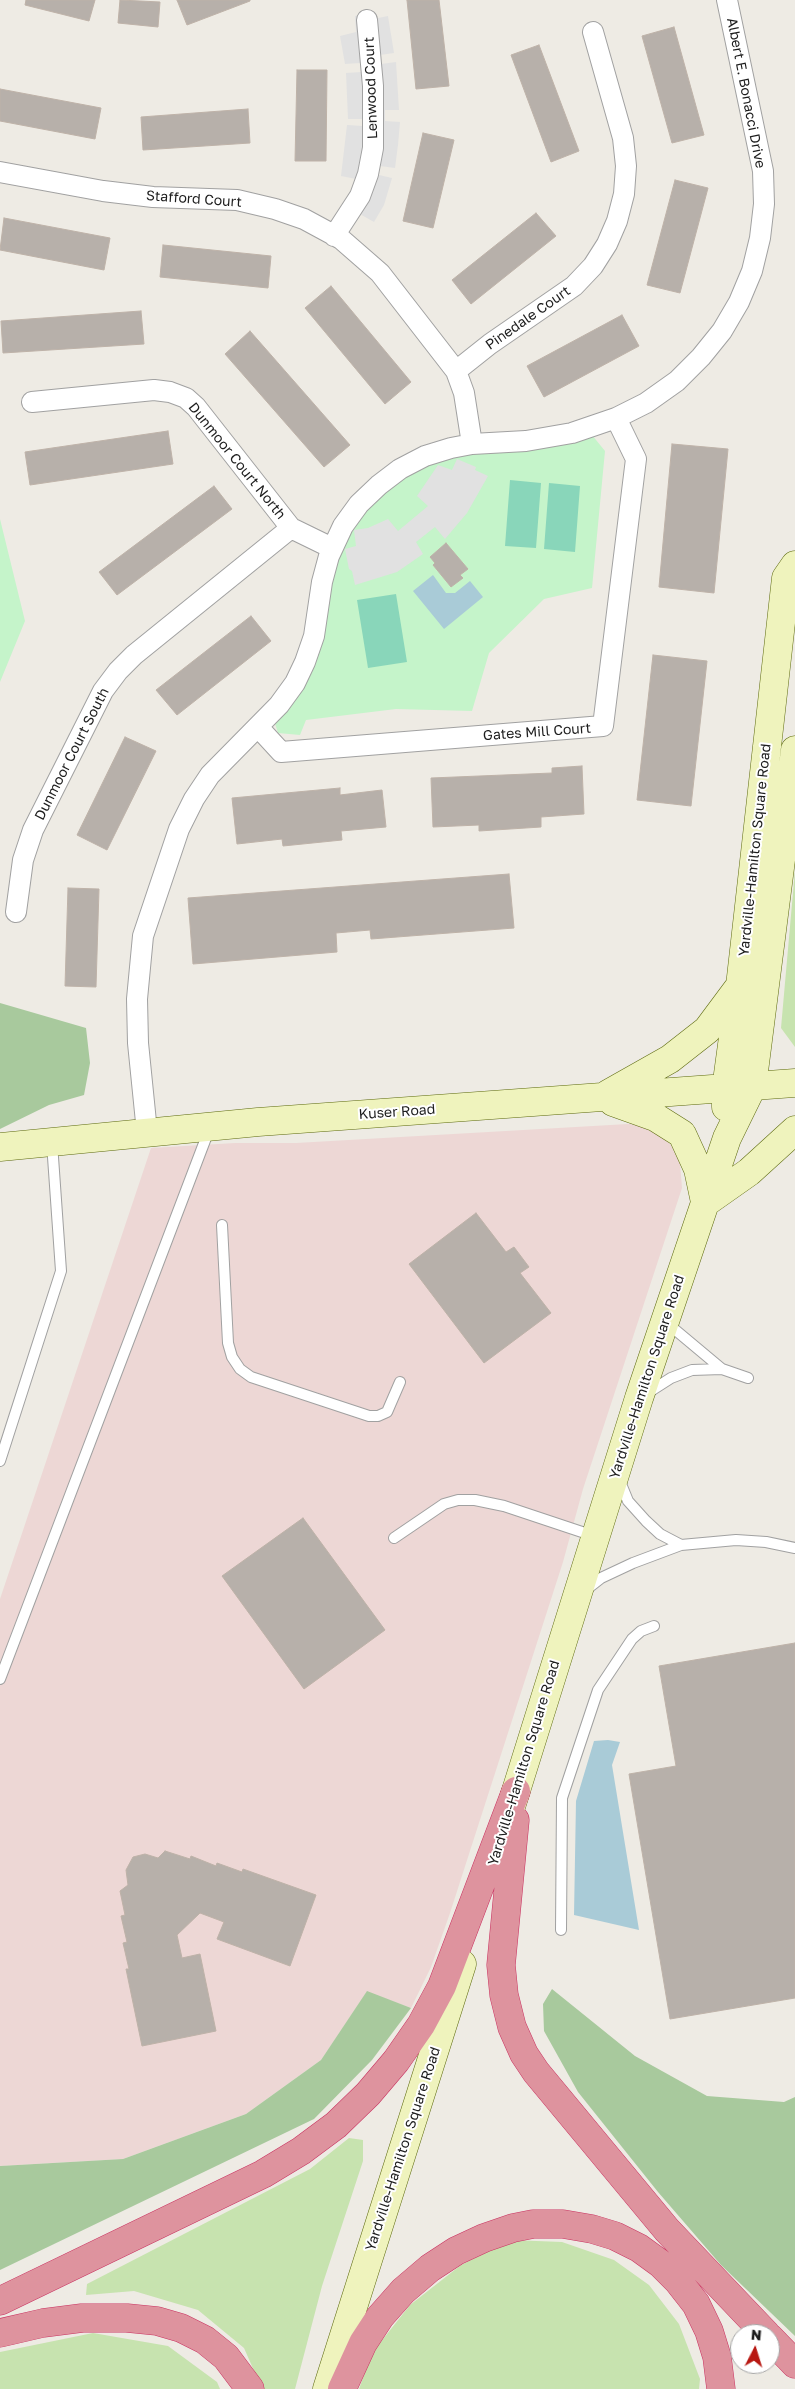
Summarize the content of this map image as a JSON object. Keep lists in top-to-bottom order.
{
  "streets": {
    "street": [
      "Lenwood Court",
      "Albert E. Bonacci Drive",
      "Stafford Court",
      "Pinedale Court",
      "Dunmoor Court North",
      "Gates Mill Court",
      "Dunmoor Court South",
      "Yardville-Hamilton Square Road",
      "Kuser Road"
    ]
  },
  "crossings": [
    ["Lenwood Court", "Stafford Court"],
    ["Albert E. Bonacci Drive", "Stafford Court"],
    ["Albert E. Bonacci Drive", "Gates Mill Court"],
    ["Albert E. Bonacci Drive", "Kuser Road"],
    ["Stafford Court", "Pinedale Court"],
    ["Dunmoor Court North", "Dunmoor Court South"],
    ["Yardville-Hamilton Square Road", "Kuser Road"]
  ],
  "north": "top"
}
